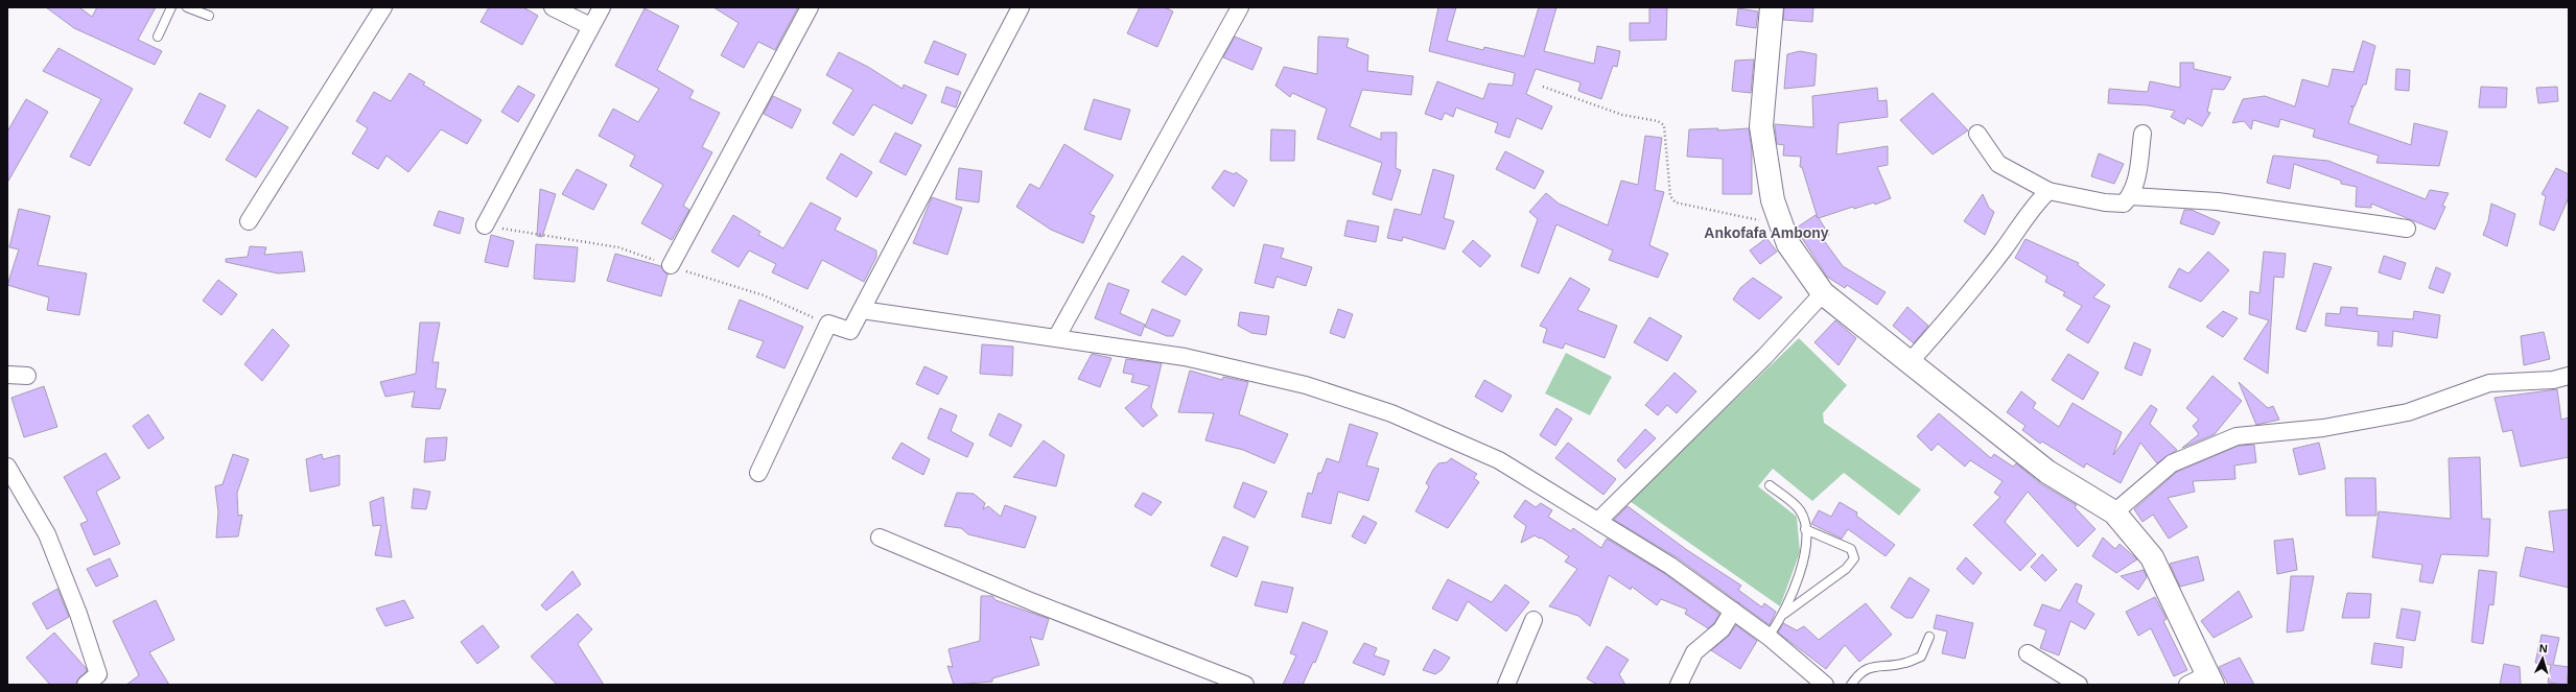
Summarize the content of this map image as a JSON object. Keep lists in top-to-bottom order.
{
  "districts": ["Ankofafa Ambony"],
  "north": "top"
}
